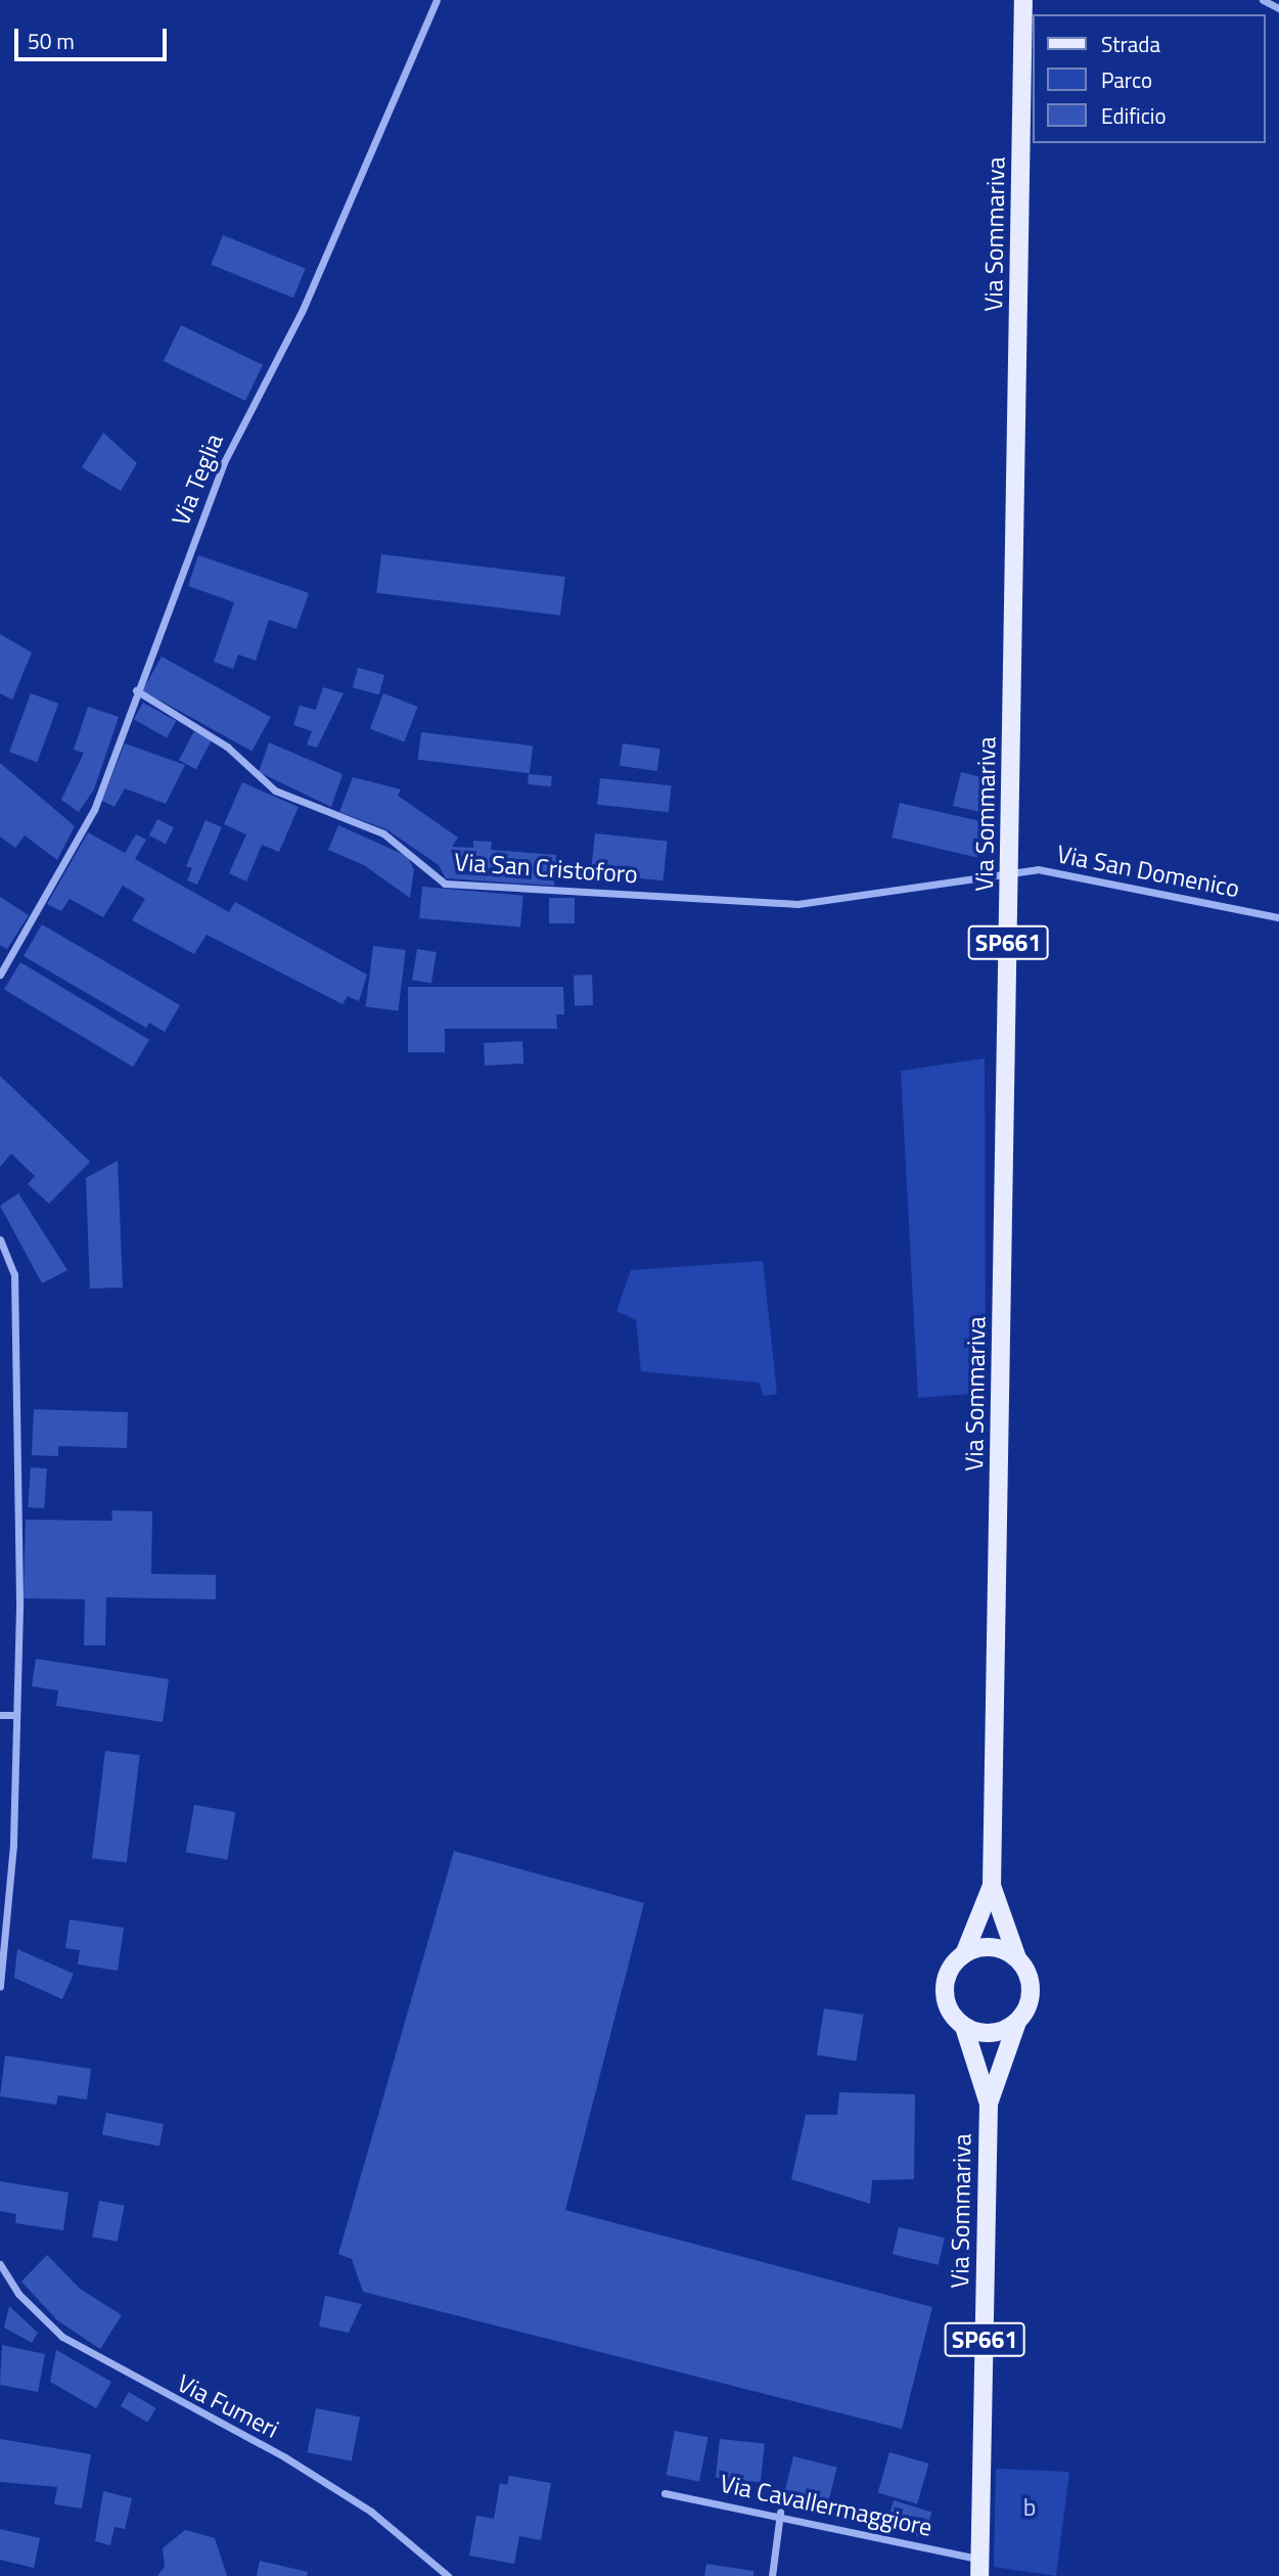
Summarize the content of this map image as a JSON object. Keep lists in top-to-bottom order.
{
  "streets": {
    "main road": ["Via Sommariva", "SP661"],
    "street": [
      "Via Teglia",
      "Via San Cristoforo",
      "Via San Domenico",
      "Via Fumeri",
      "Via Cavallermaggiore"
    ]
  },
  "crossings": [
    ["Via Sommariva", "Via San Cristoforo"],
    ["Via Sommariva", "Via San Domenico"],
    ["Via Sommariva", "Via Cavallermaggiore"],
    ["Via Teglia", "Via San Cristoforo"],
    ["Via San Cristoforo", "Via San Domenico"]
  ],
  "parks": ["b"],
  "legend": ["Strada", "Parco", "Edificio"],
  "scale_bar": "50 m"
}
